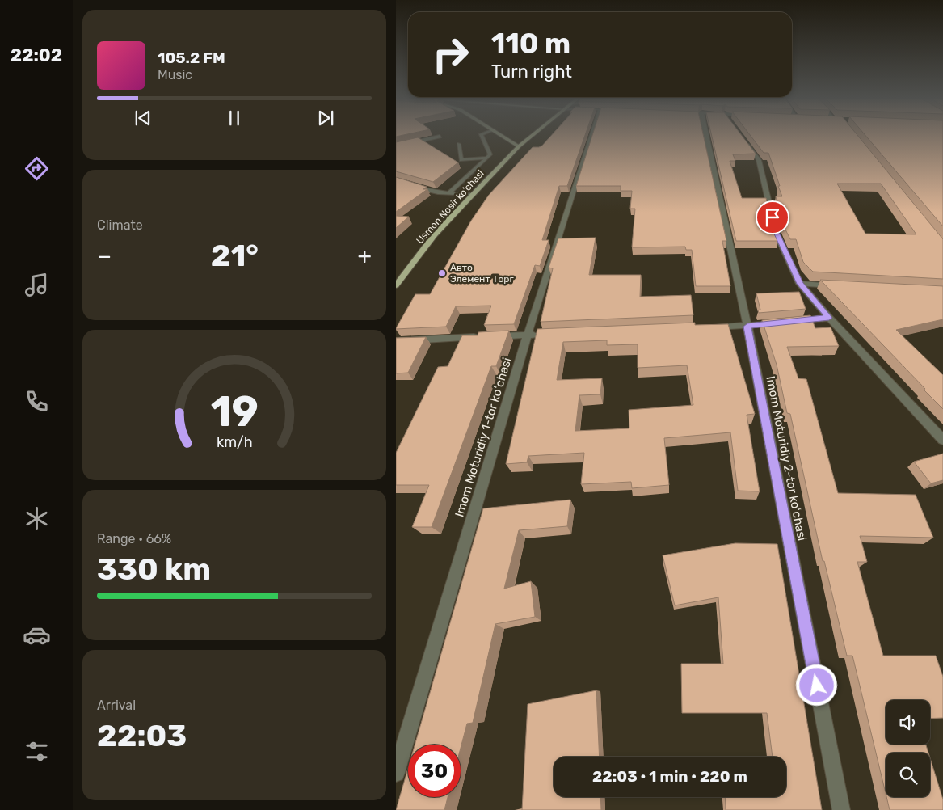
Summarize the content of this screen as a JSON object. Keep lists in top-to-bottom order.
{
  "streets": {
    "main road": ["Usmon Nosir ko‘chasi"],
    "street": ["Imom Moturidiy 1-tor koʻchasi", "Imom Moturidiy 2-tor koʻchasi"]
  },
  "places": ["Авто Элемент Торг"],
  "page": {
    "tabs": "22:02",
    "turn": ["110 m", "Turn right"],
    "song": ["105.2 FM", "Music"],
    "tile": [
      "Climate",
      ["Range · 66%", "330 km"],
      ["Arrival", "22:03"]
    ],
    "heat": ["−", "21°", "+"],
    "limit": "30",
    "trip": "22:03 · 1 min · 220 m",
    "gauge": ["19", "km/h"]
  }
}
